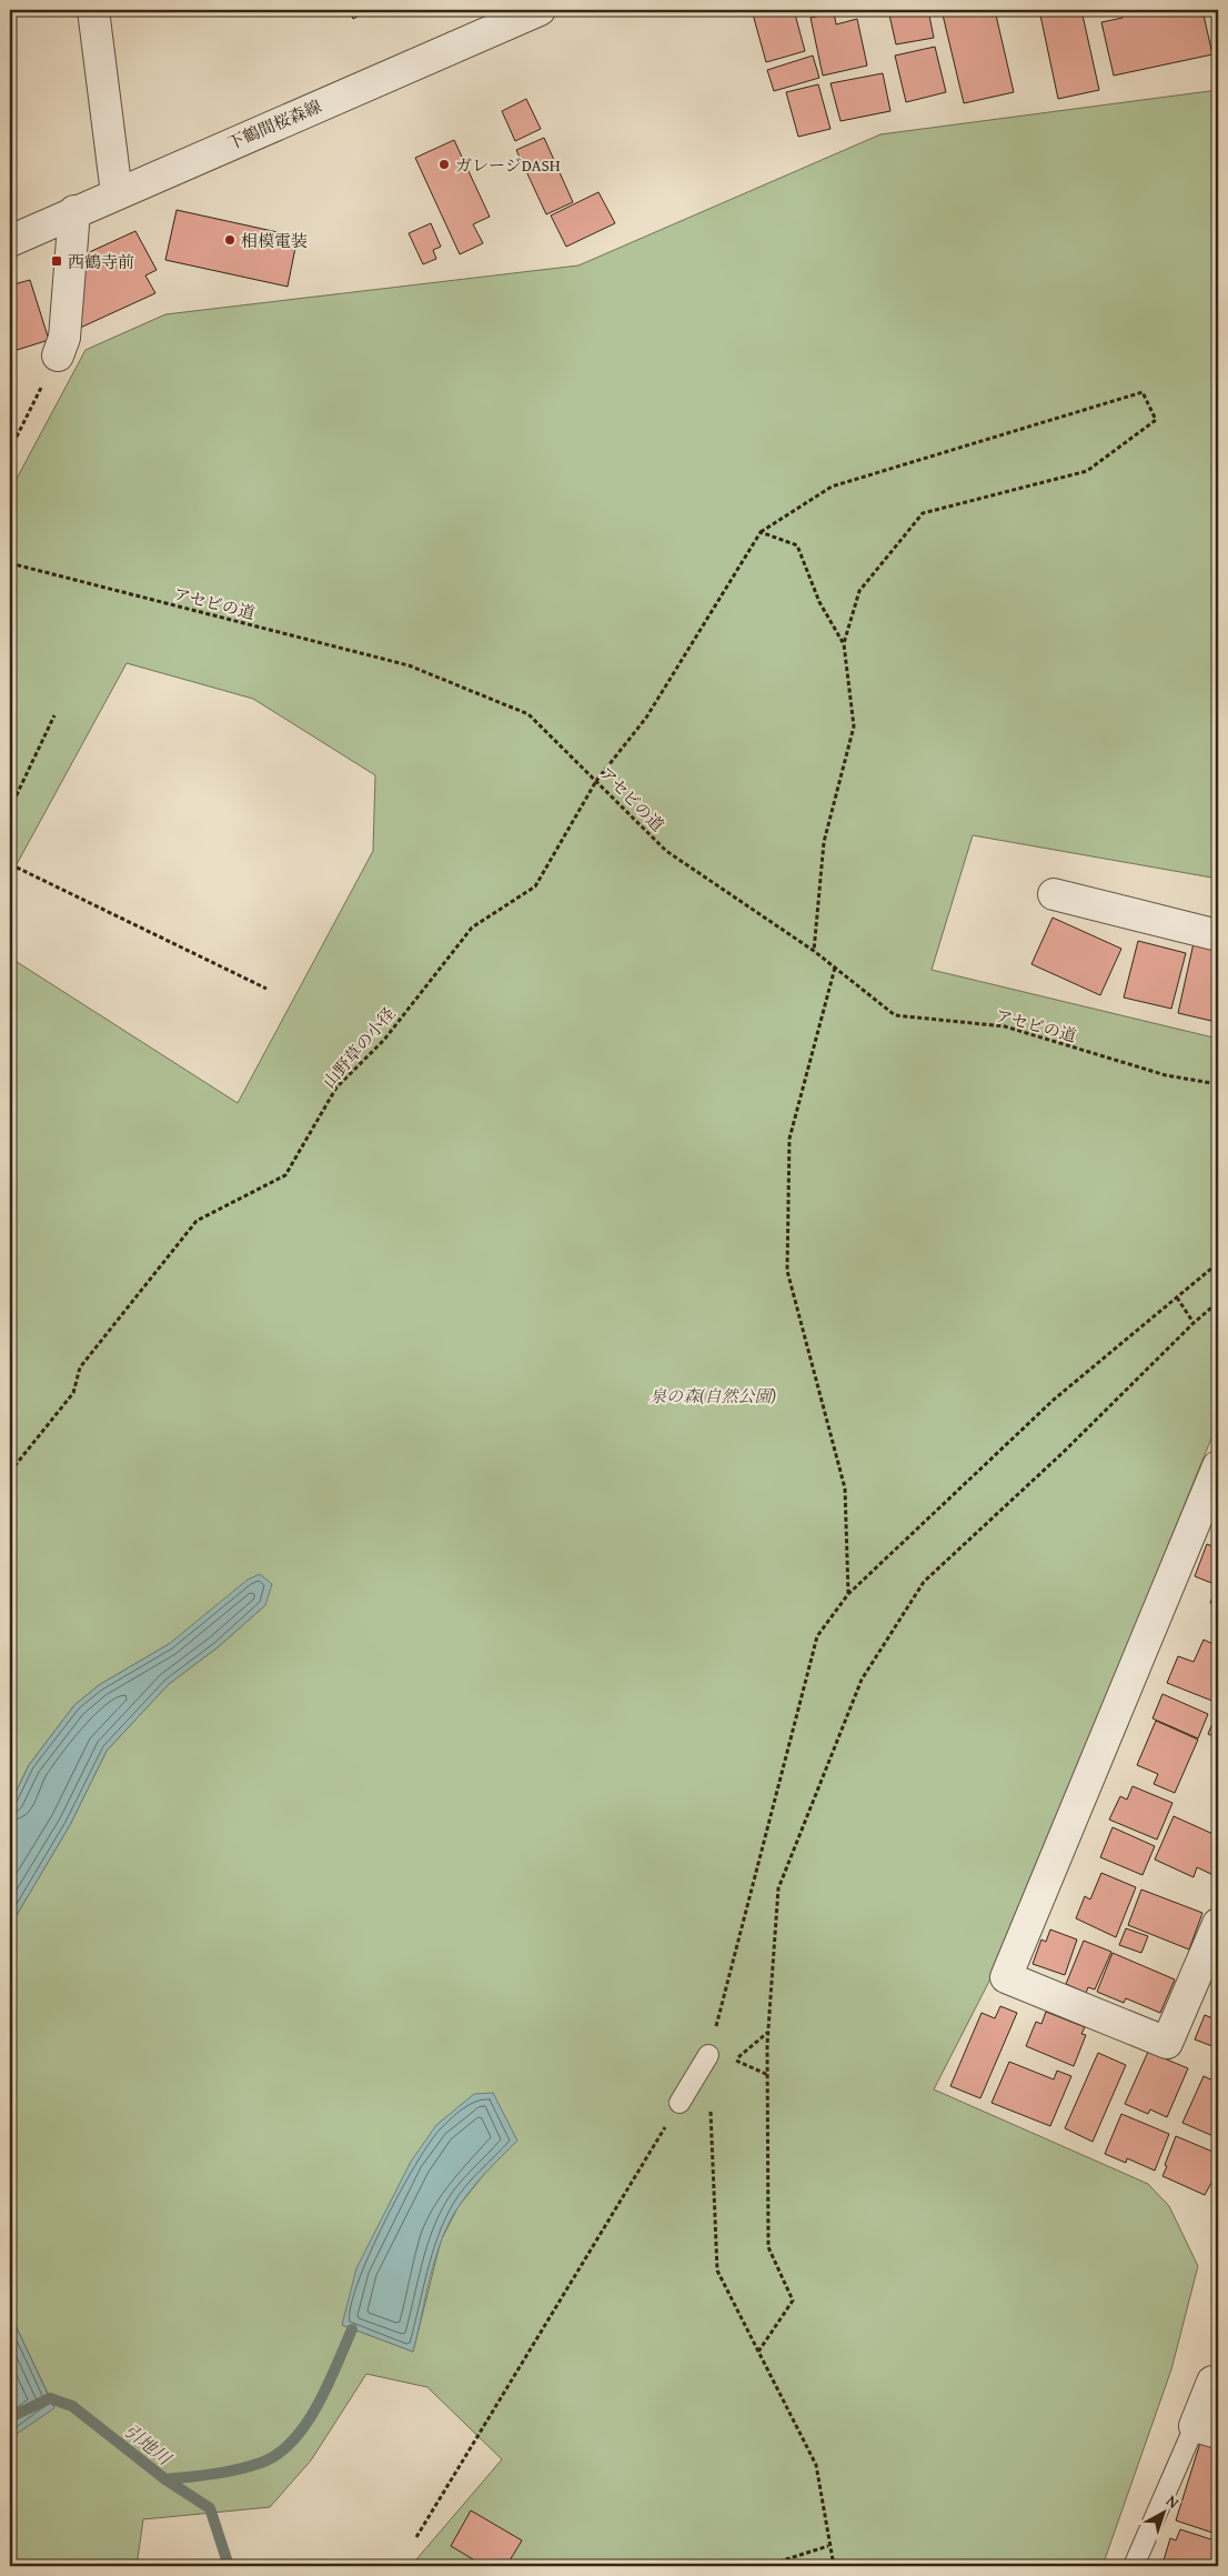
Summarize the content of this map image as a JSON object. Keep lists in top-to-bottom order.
{
  "streets": {
    "street": ["下鶴間桜森線"],
    "path": ["アセビの道", "山野草の小径"]
  },
  "crossings": [
    ["アセビの道", "山野草の小径"]
  ],
  "water": ["引地川"],
  "parks": ["泉の森(自然公園)"],
  "places": {
    "other": ["ガレージDASH", "相模電装"],
    "transit": ["西鶴寺前"]
  },
  "north": "top right"
}
